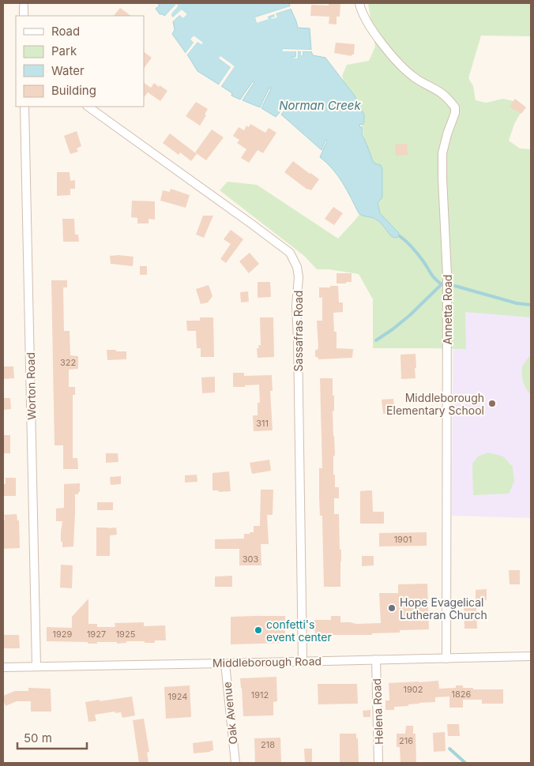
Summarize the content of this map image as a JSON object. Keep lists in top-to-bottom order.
{
  "streets": {
    "street": [
      "Annetta Road",
      "Sassafras Road",
      "Worton Road",
      "Middleborough Road",
      "Helena Road",
      "Oak Avenue"
    ]
  },
  "crossings": [
    ["Annetta Road", "Middleborough Road"],
    ["Sassafras Road", "Middleborough Road"],
    ["Worton Road", "Middleborough Road"],
    ["Middleborough Road", "Helena Road"],
    ["Middleborough Road", "Oak Avenue"]
  ],
  "water": ["Norman Creek"],
  "places": ["Middleborough Elementary School", "Hope Evagelical Lutheran Church", "confetti's event center"],
  "house_numbers": [
    "322",
    "311",
    "1901",
    "303",
    "1929",
    "1927",
    "1925",
    "1902",
    "1826",
    "1912",
    "1924",
    "216",
    "218"
  ],
  "legend": [
    "Road",
    "Park",
    "Water",
    "Building"
  ],
  "scale_bar": "50 m"
}
